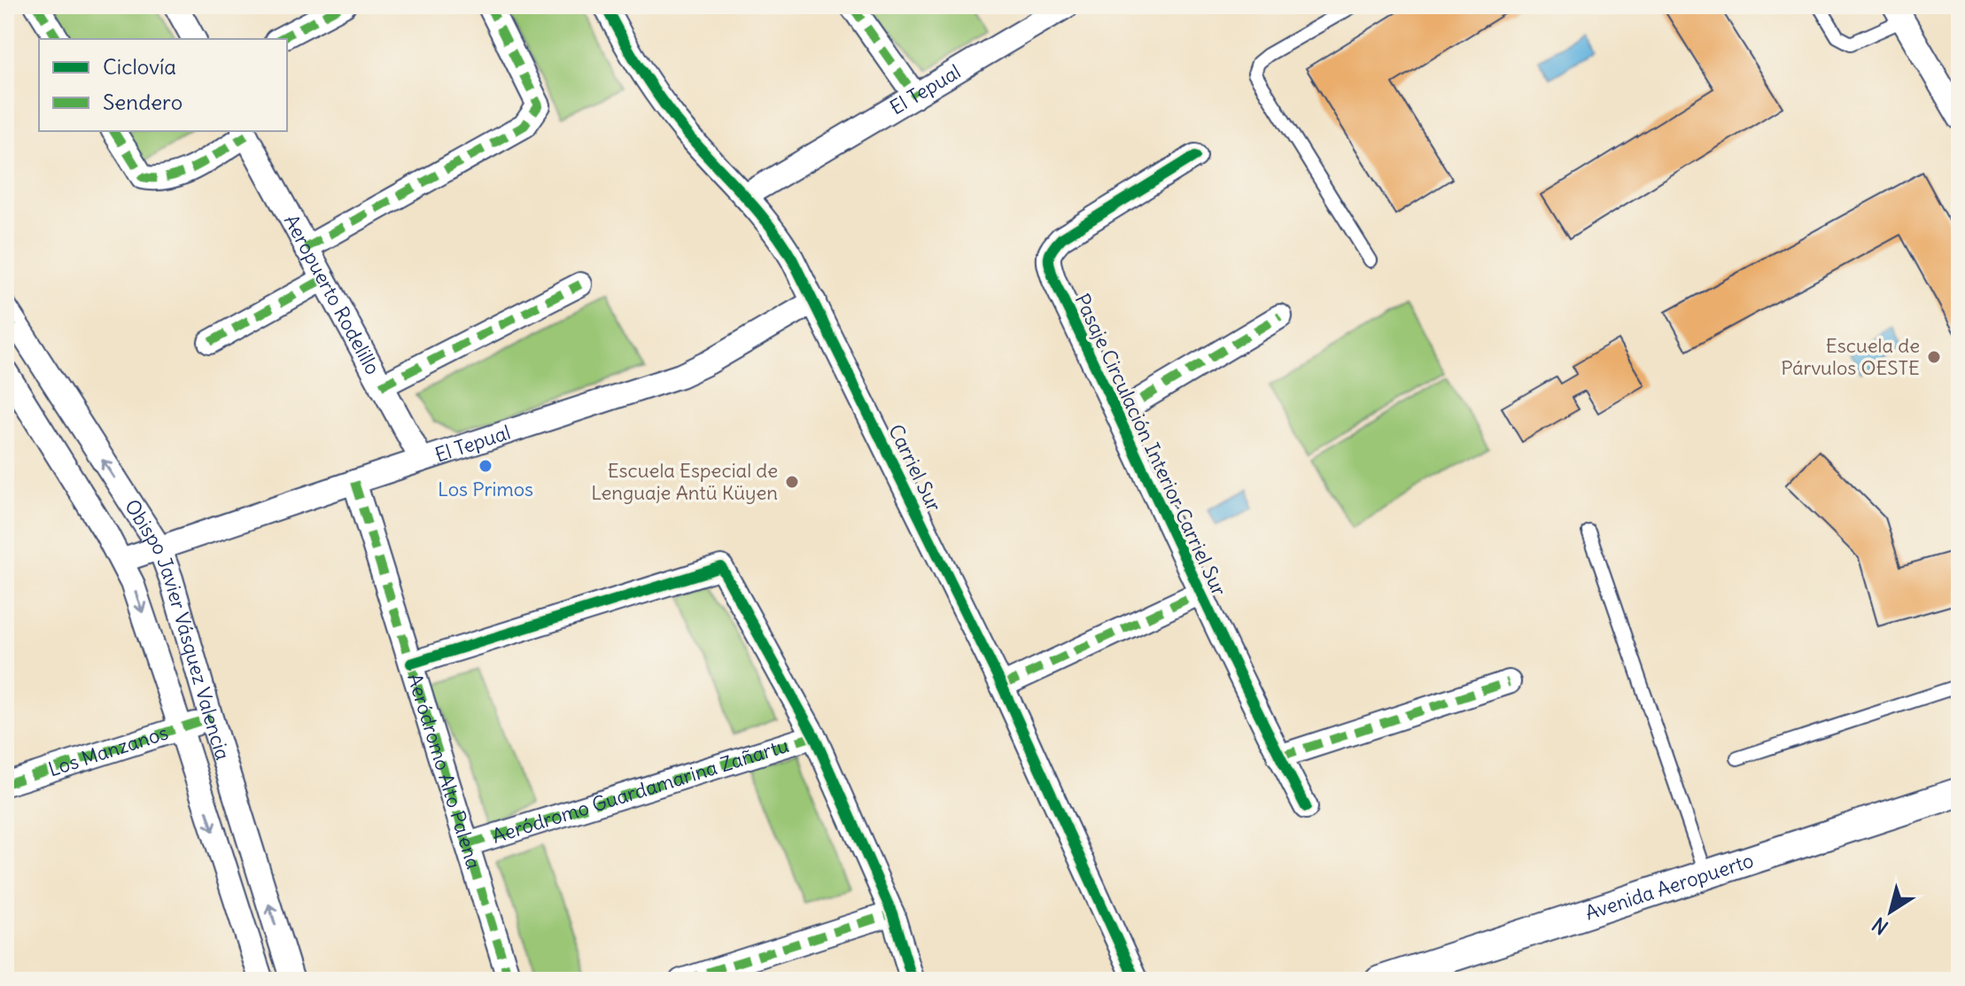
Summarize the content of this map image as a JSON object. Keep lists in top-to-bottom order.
{
  "streets": {
    "street": [
      "El Tepual",
      "Aeropuerto Rodelillo",
      "Pasaje Circulación Interior Carriel Sur",
      "Carriel Sur",
      "Obispo Javier Vásquez Valencia",
      "Los Manzanos",
      "Aeródromo Alto Palena",
      "Aeródromo Guardamarina Zañartu",
      "Avenida Aeropuerto"
    ]
  },
  "crossings": [
    ["El Tepual", "Aeropuerto Rodelillo"],
    ["El Tepual", "Carriel Sur"],
    ["El Tepual", "Obispo Javier Vásquez Valencia"],
    ["El Tepual", "Aeródromo Alto Palena"],
    ["Obispo Javier Vásquez Valencia", "Los Manzanos"],
    ["Aeródromo Alto Palena", "Aeródromo Guardamarina Zañartu"]
  ],
  "places": ["Escuela de Párvulos OESTE", "Los Primos", "Escuela Especial de Lenguaje Antü Küyen"],
  "legend": ["Ciclovía", "Sendero"],
  "north": "bottom left"
}
